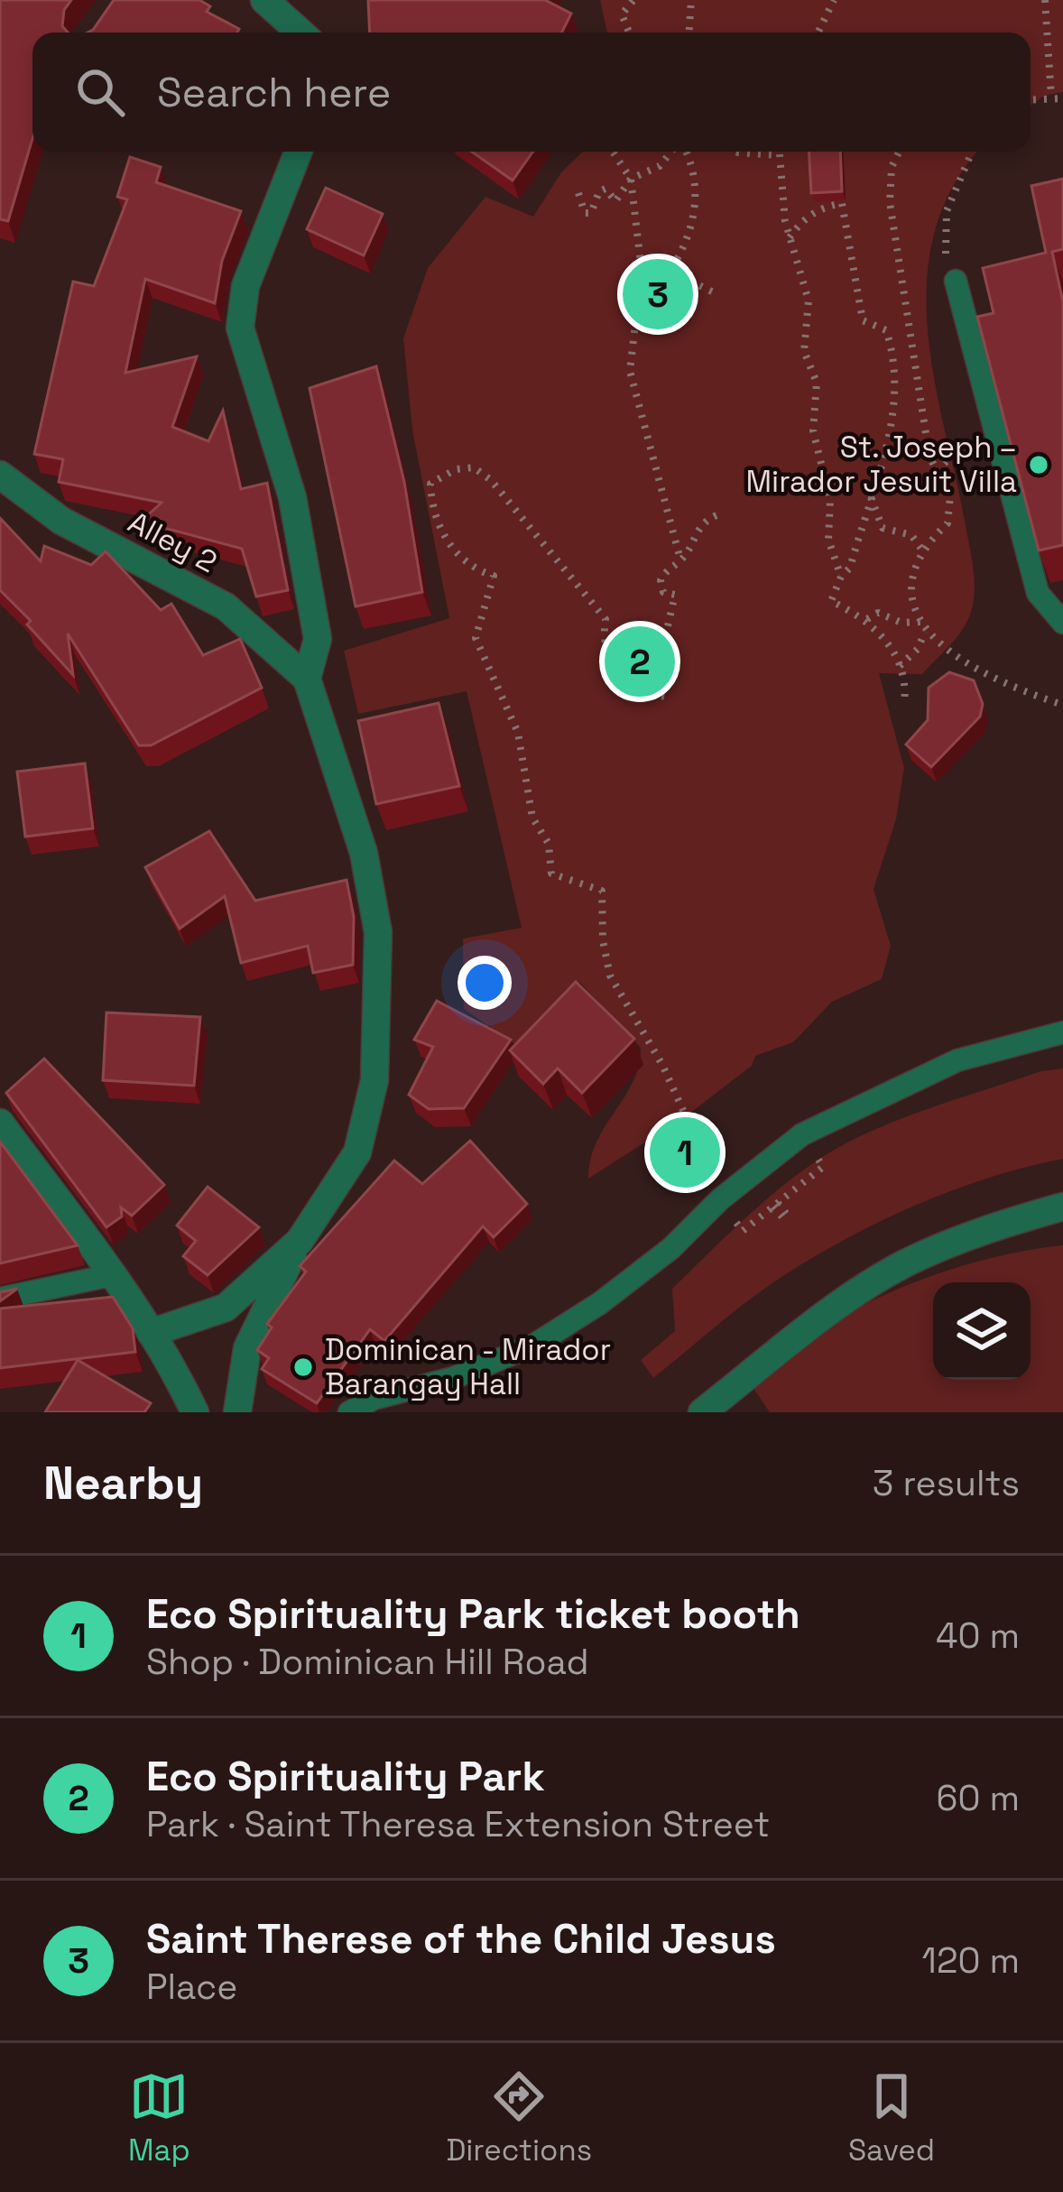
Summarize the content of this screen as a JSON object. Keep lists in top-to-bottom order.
{
  "streets": {
    "street": ["Alley 2"]
  },
  "places": ["St. Joseph – Mirador Jesuit Villa", "Dominican - Mirador Barangay Hall"],
  "page": {
    "search": "Search here",
    "pins": ["3", "2", "1"],
    "heading": ["Nearby", "3 results"],
    "list": [
      {
        "mark": "1",
        "name": "Eco Spirituality Park ticket booth",
        "note": "Shop · Dominican Hill Road",
        "value": "40 m"
      },
      {
        "mark": "2",
        "name": "Eco Spirituality Park",
        "note": "Park · Saint Theresa Extension Street",
        "value": "60 m"
      },
      {
        "mark": "3",
        "name": "Saint Therese of the Child Jesus",
        "note": "Place",
        "value": "120 m"
      }
    ],
    "nav": ["Map", "Directions", "Saved"]
  }
}
